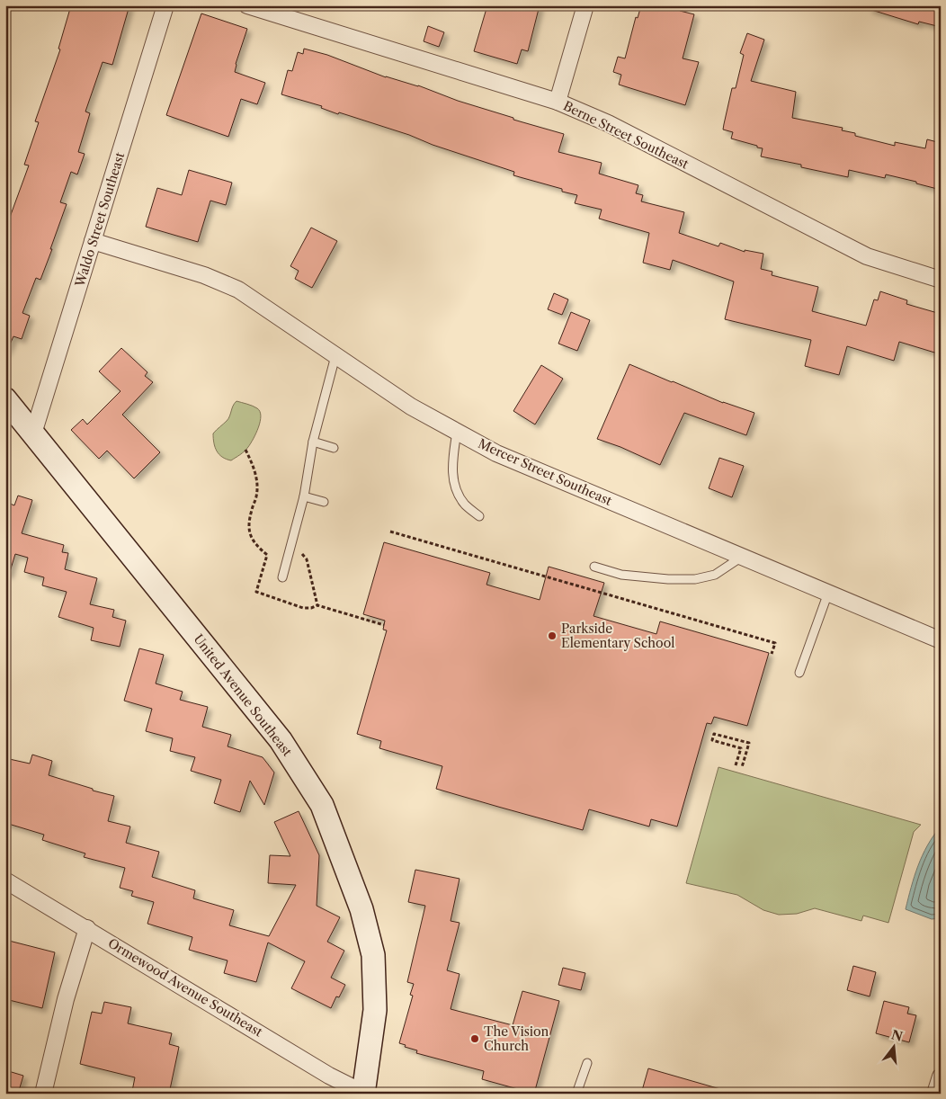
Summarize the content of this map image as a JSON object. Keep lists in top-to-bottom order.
{
  "streets": {
    "street": [
      "Berne Street Southeast",
      "Waldo Street Southeast",
      "Mercer Street Southeast",
      "United Avenue Southeast",
      "Ormewood Avenue Southeast"
    ]
  },
  "crossings": [
    ["Waldo Street Southeast", "Mercer Street Southeast"],
    ["Waldo Street Southeast", "United Avenue Southeast"],
    ["United Avenue Southeast", "Ormewood Avenue Southeast"]
  ],
  "places": ["Parkside Elementary School", "The Vision Church"],
  "north": "top"
}
